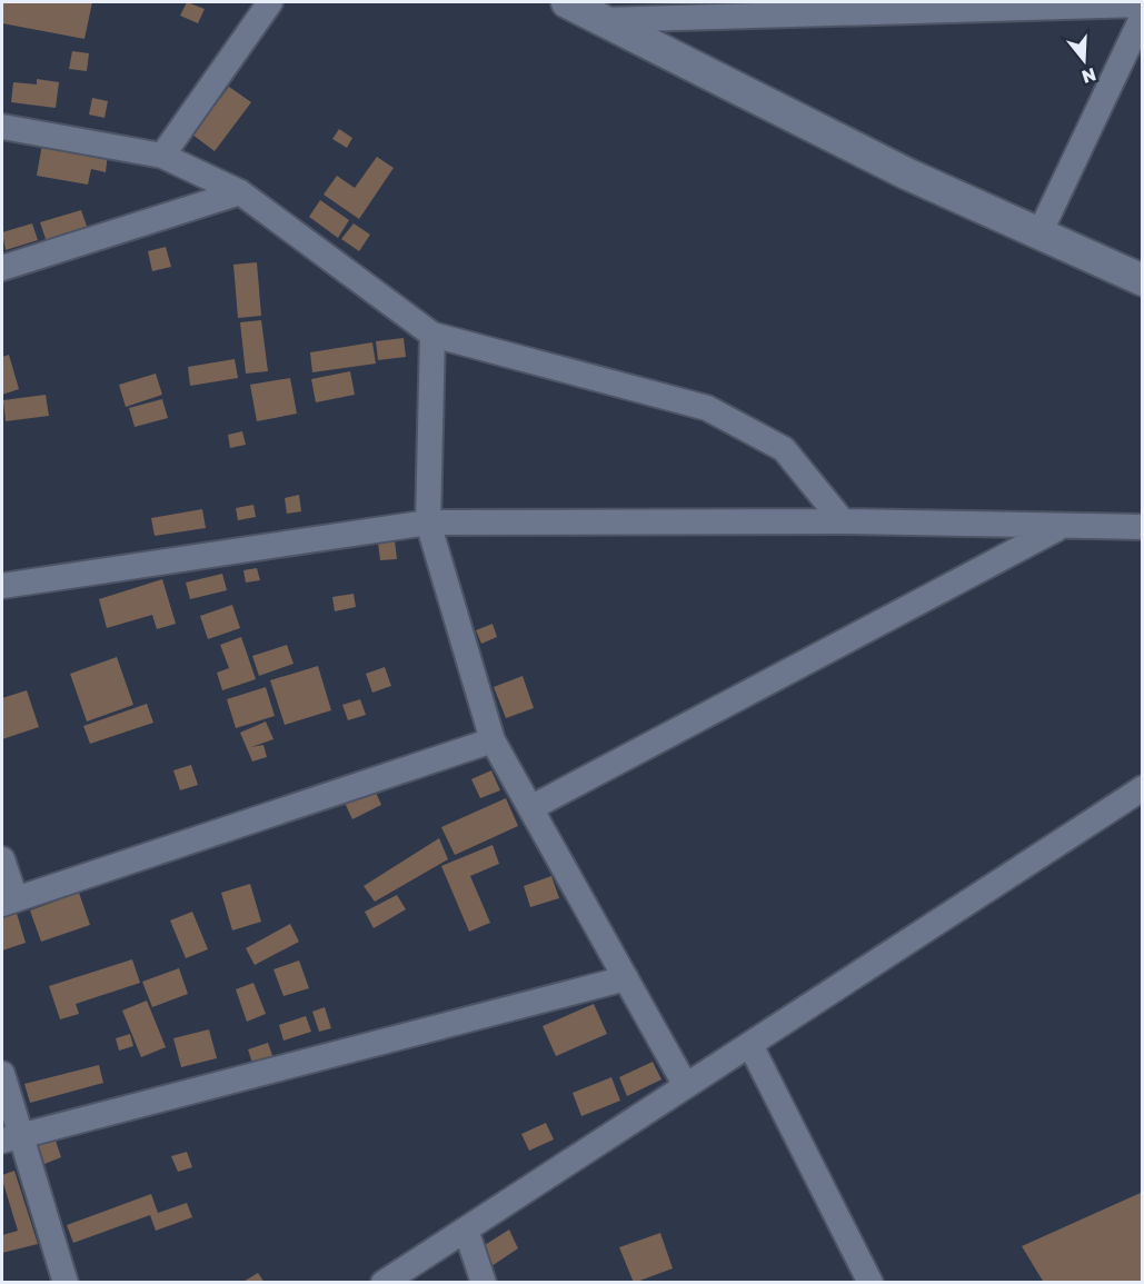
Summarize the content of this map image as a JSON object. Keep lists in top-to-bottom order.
{
  "north": "bottom"
}
